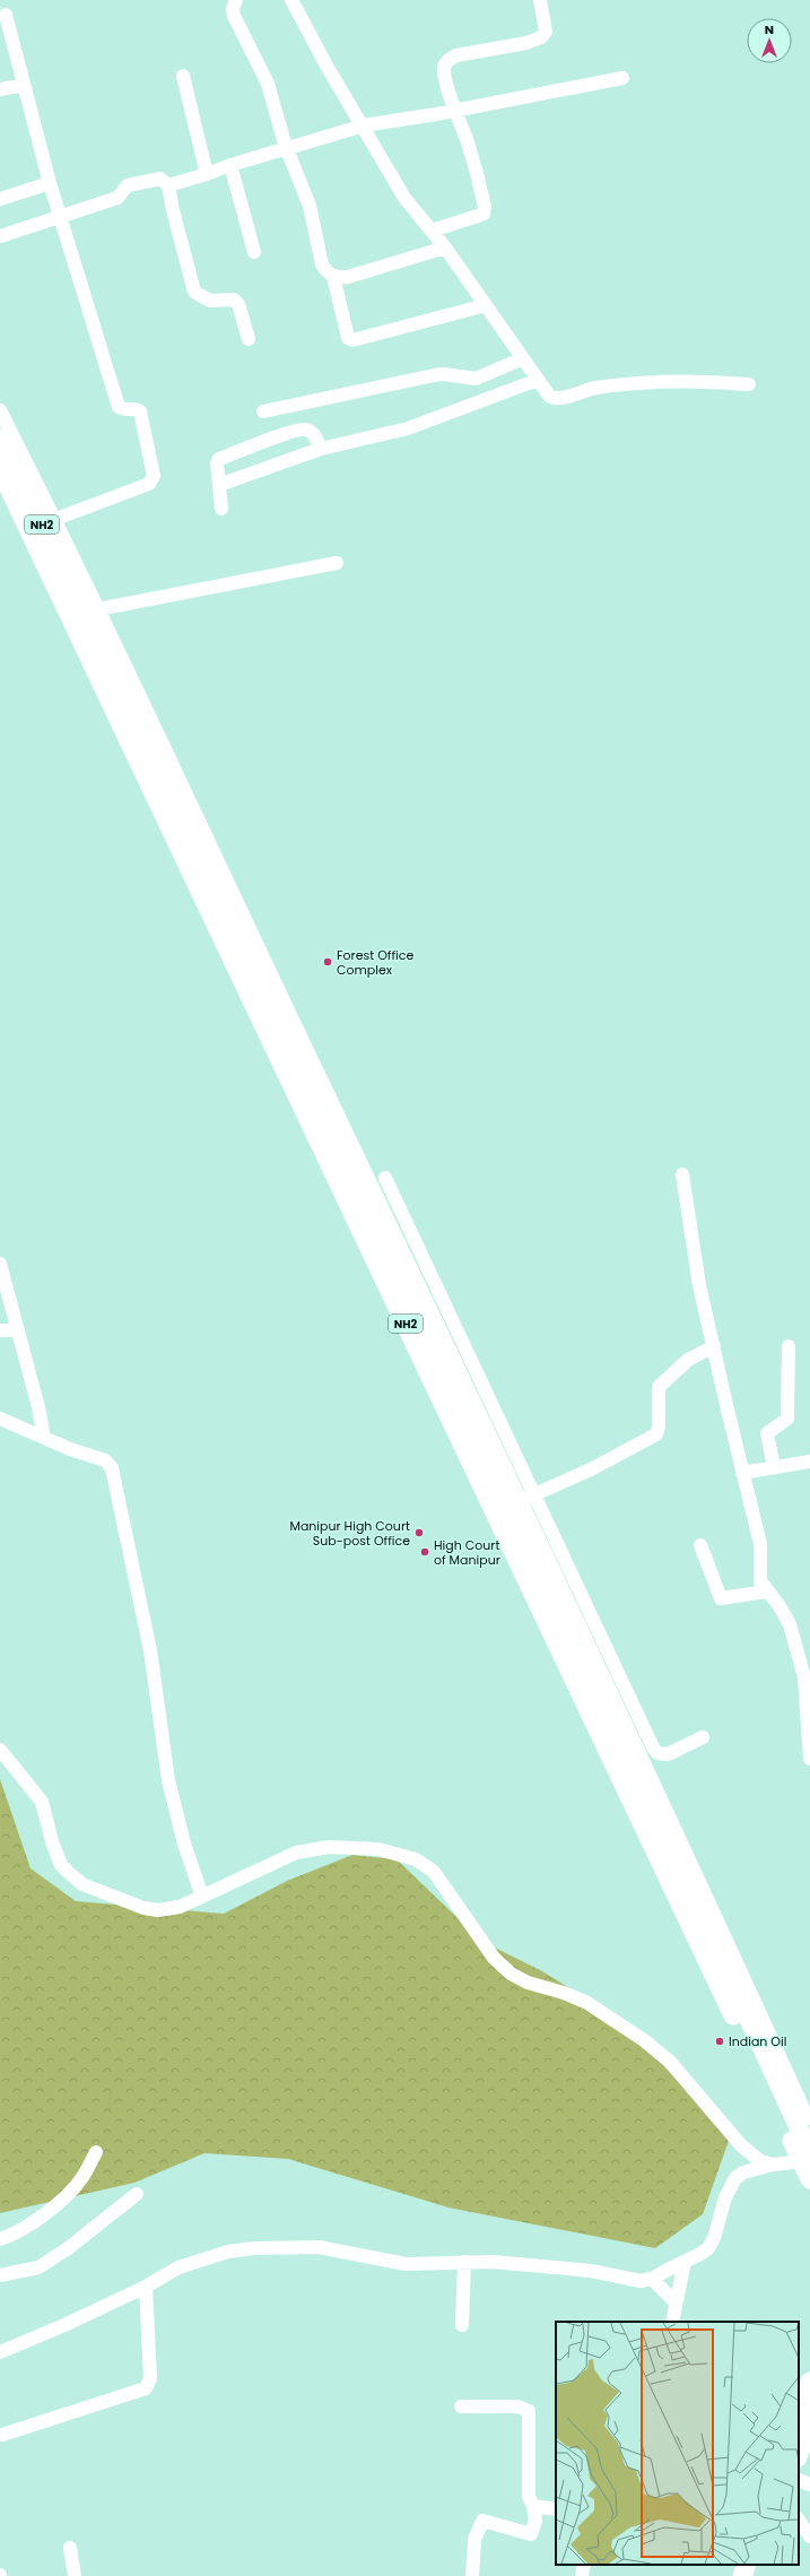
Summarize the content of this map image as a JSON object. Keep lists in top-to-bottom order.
{
  "streets": {
    "highway": ["NH2"]
  },
  "places": [
    "Forest Office Complex",
    "Manipur High Court Sub-post Office",
    "High Court of Manipur",
    "Indian Oil"
  ],
  "north": "top"
}
